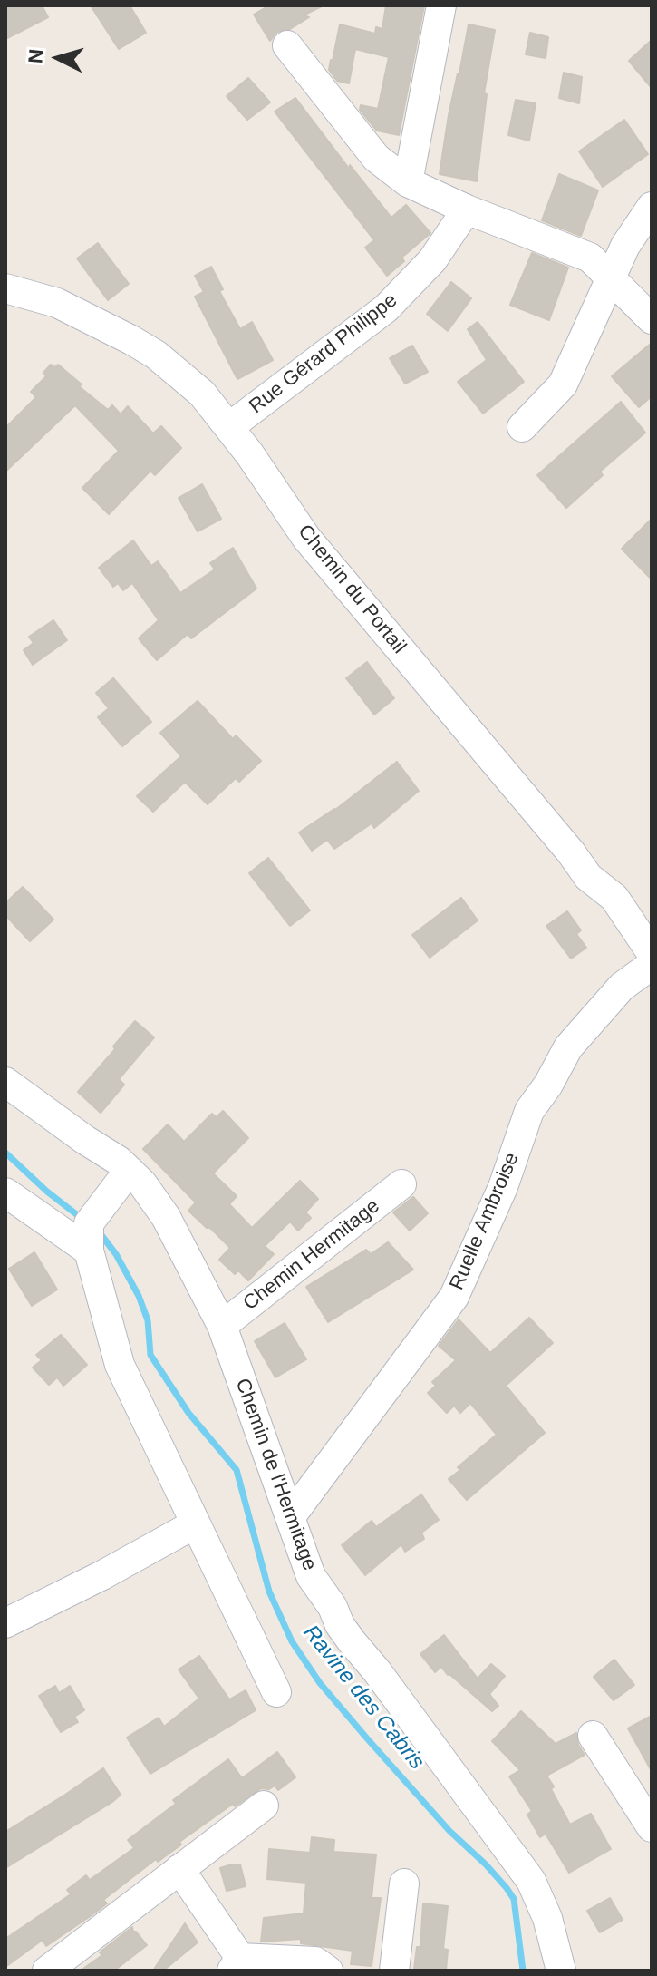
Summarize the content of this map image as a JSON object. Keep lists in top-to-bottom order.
{
  "streets": {
    "street": [
      "Rue Gérard Philippe",
      "Chemin du Portail",
      "Ruelle Ambroise",
      "Chemin Hermitage",
      "Chemin de l'Hermitage"
    ]
  },
  "crossings": [
    ["Rue Gérard Philippe", "Chemin du Portail"],
    ["Ruelle Ambroise", "Chemin de l'Hermitage"],
    ["Chemin Hermitage", "Chemin de l'Hermitage"]
  ],
  "water": ["Ravine des Cabris"],
  "north": "left"
}
